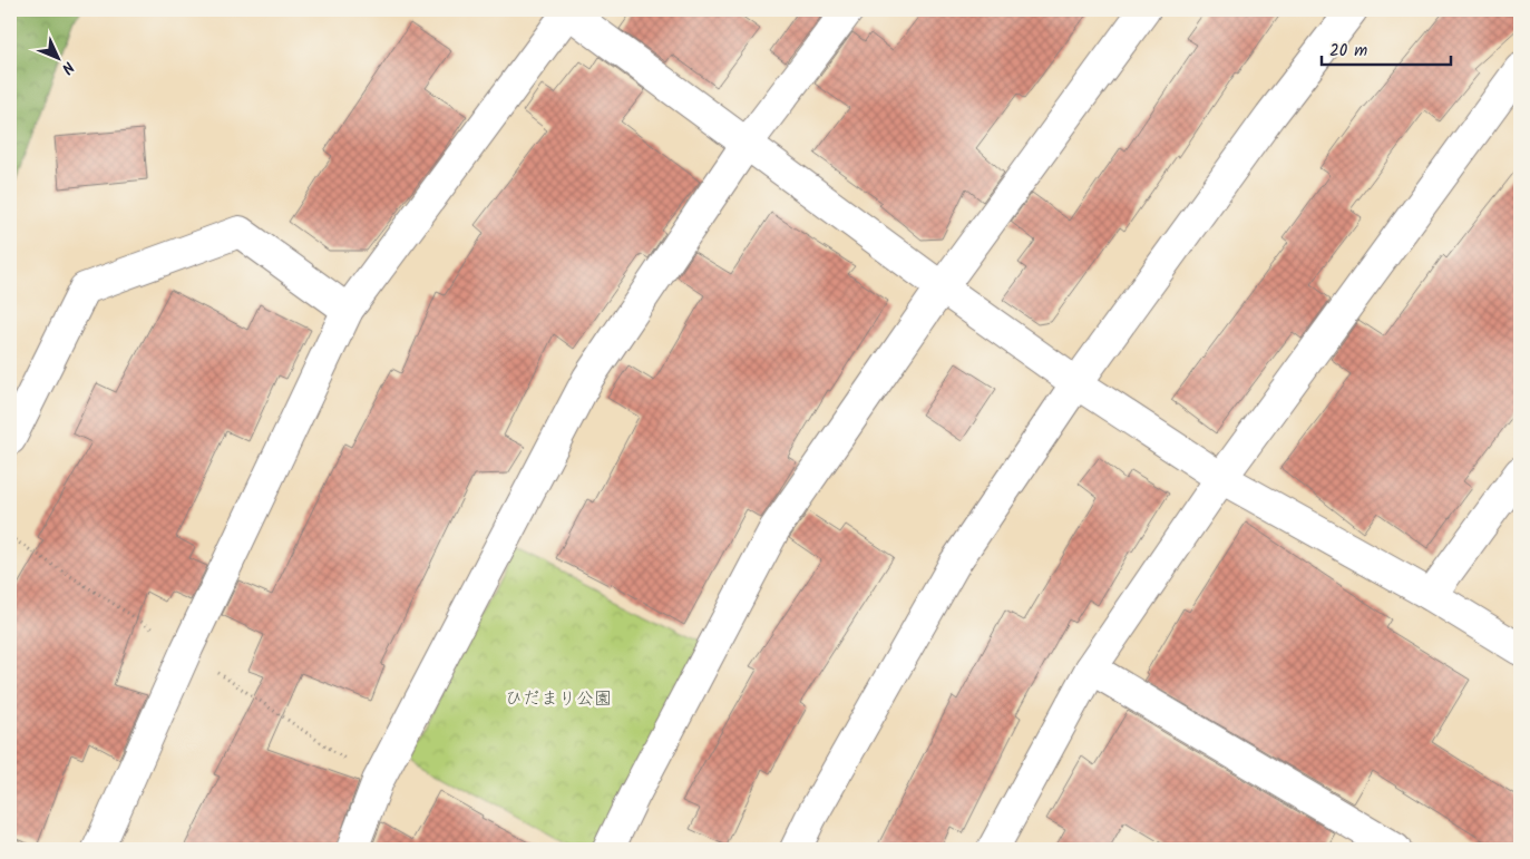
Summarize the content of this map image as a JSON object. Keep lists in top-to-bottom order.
{
  "parks": ["ひだまり公園"],
  "scale_bar": "20 m",
  "north": "bottom right"
}
